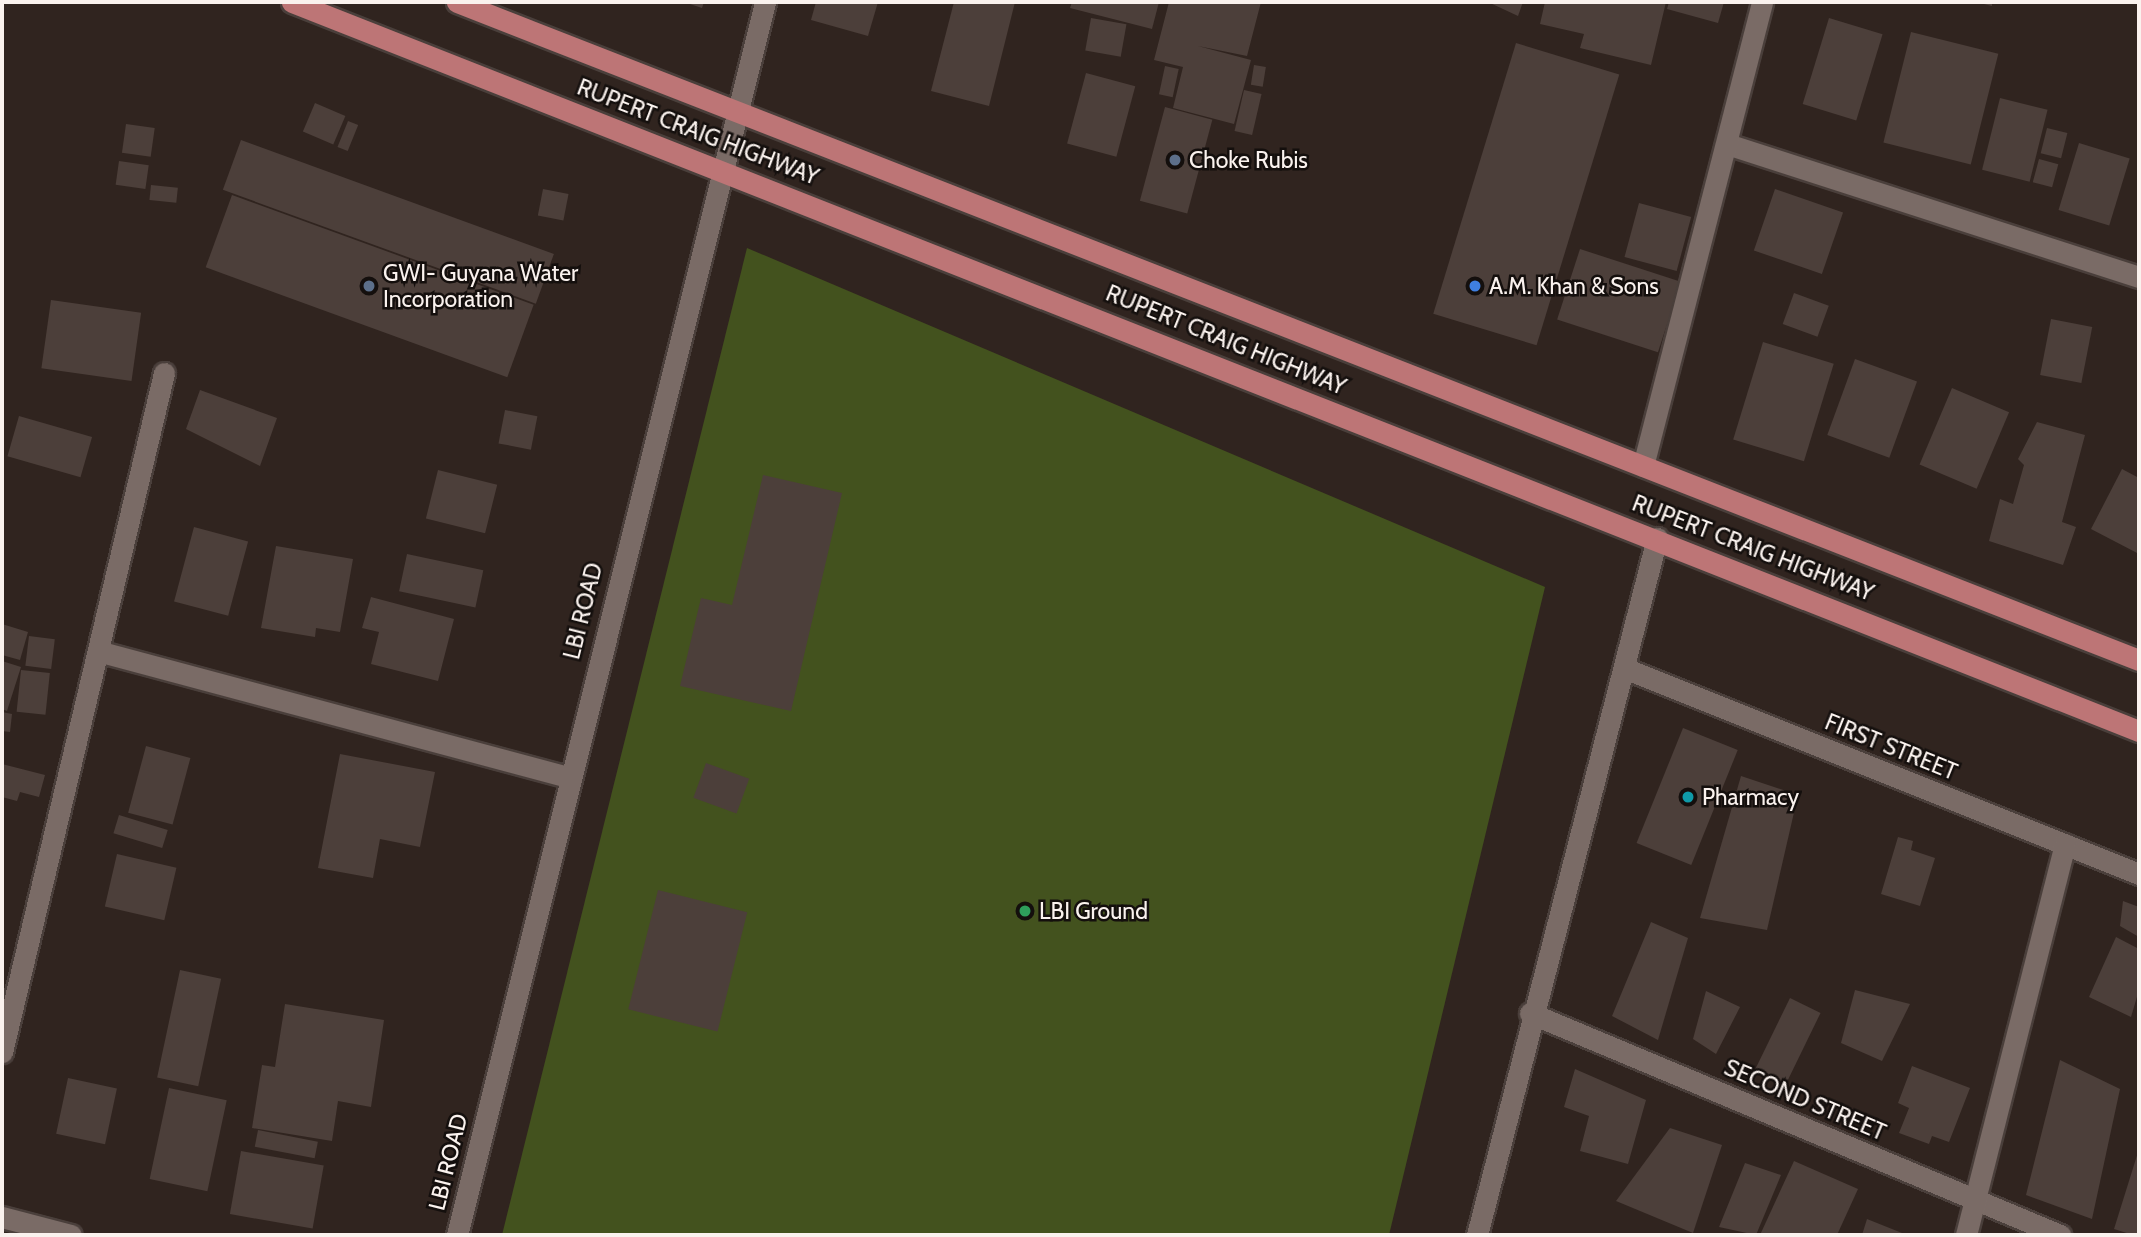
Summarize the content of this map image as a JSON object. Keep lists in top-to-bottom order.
{
  "streets": {
    "main road": ["RUPERT CRAIG HIGHWAY"],
    "street": ["LBI ROAD", "FIRST STREET", "SECOND STREET"]
  },
  "crossings": [
    ["RUPERT CRAIG HIGHWAY", "LBI ROAD"]
  ],
  "places": [
    "Choke Rubis",
    "GWI- Guyana Water Incorporation",
    "A.M. Khan & Sons",
    "Pharmacy",
    "LBI Ground"
  ]
}
